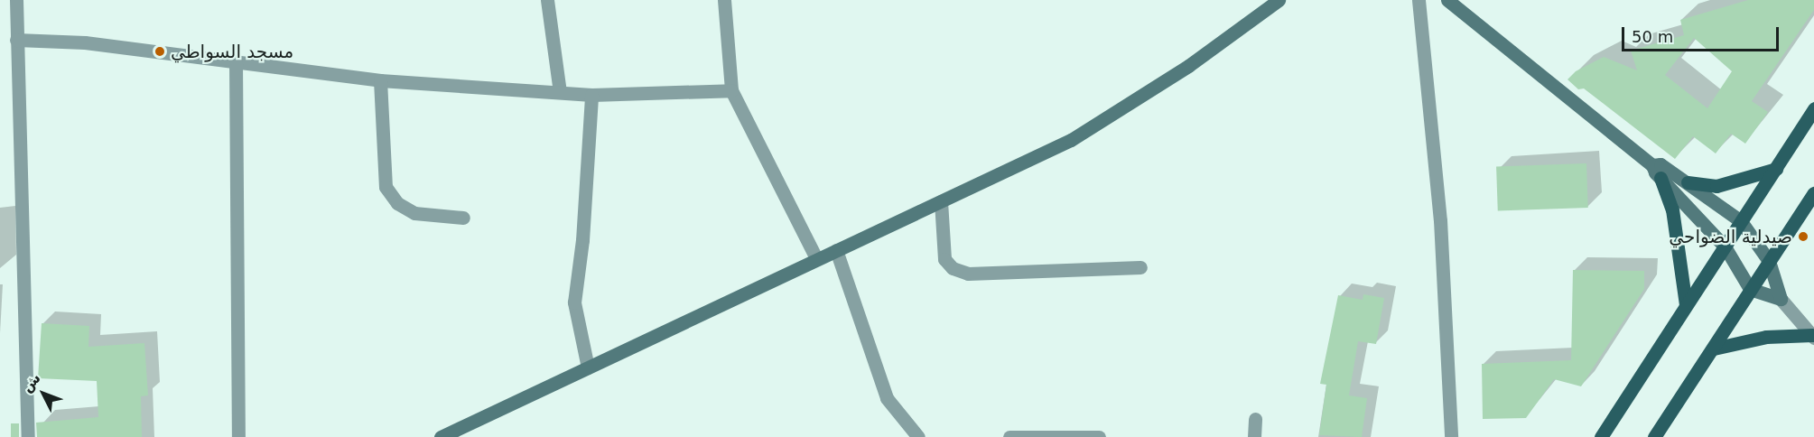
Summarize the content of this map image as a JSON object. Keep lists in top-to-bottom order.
{
  "places": ["مسجد السواطي", "صيدلية الضواحي"],
  "scale_bar": "50 m",
  "north": "top left"
}
